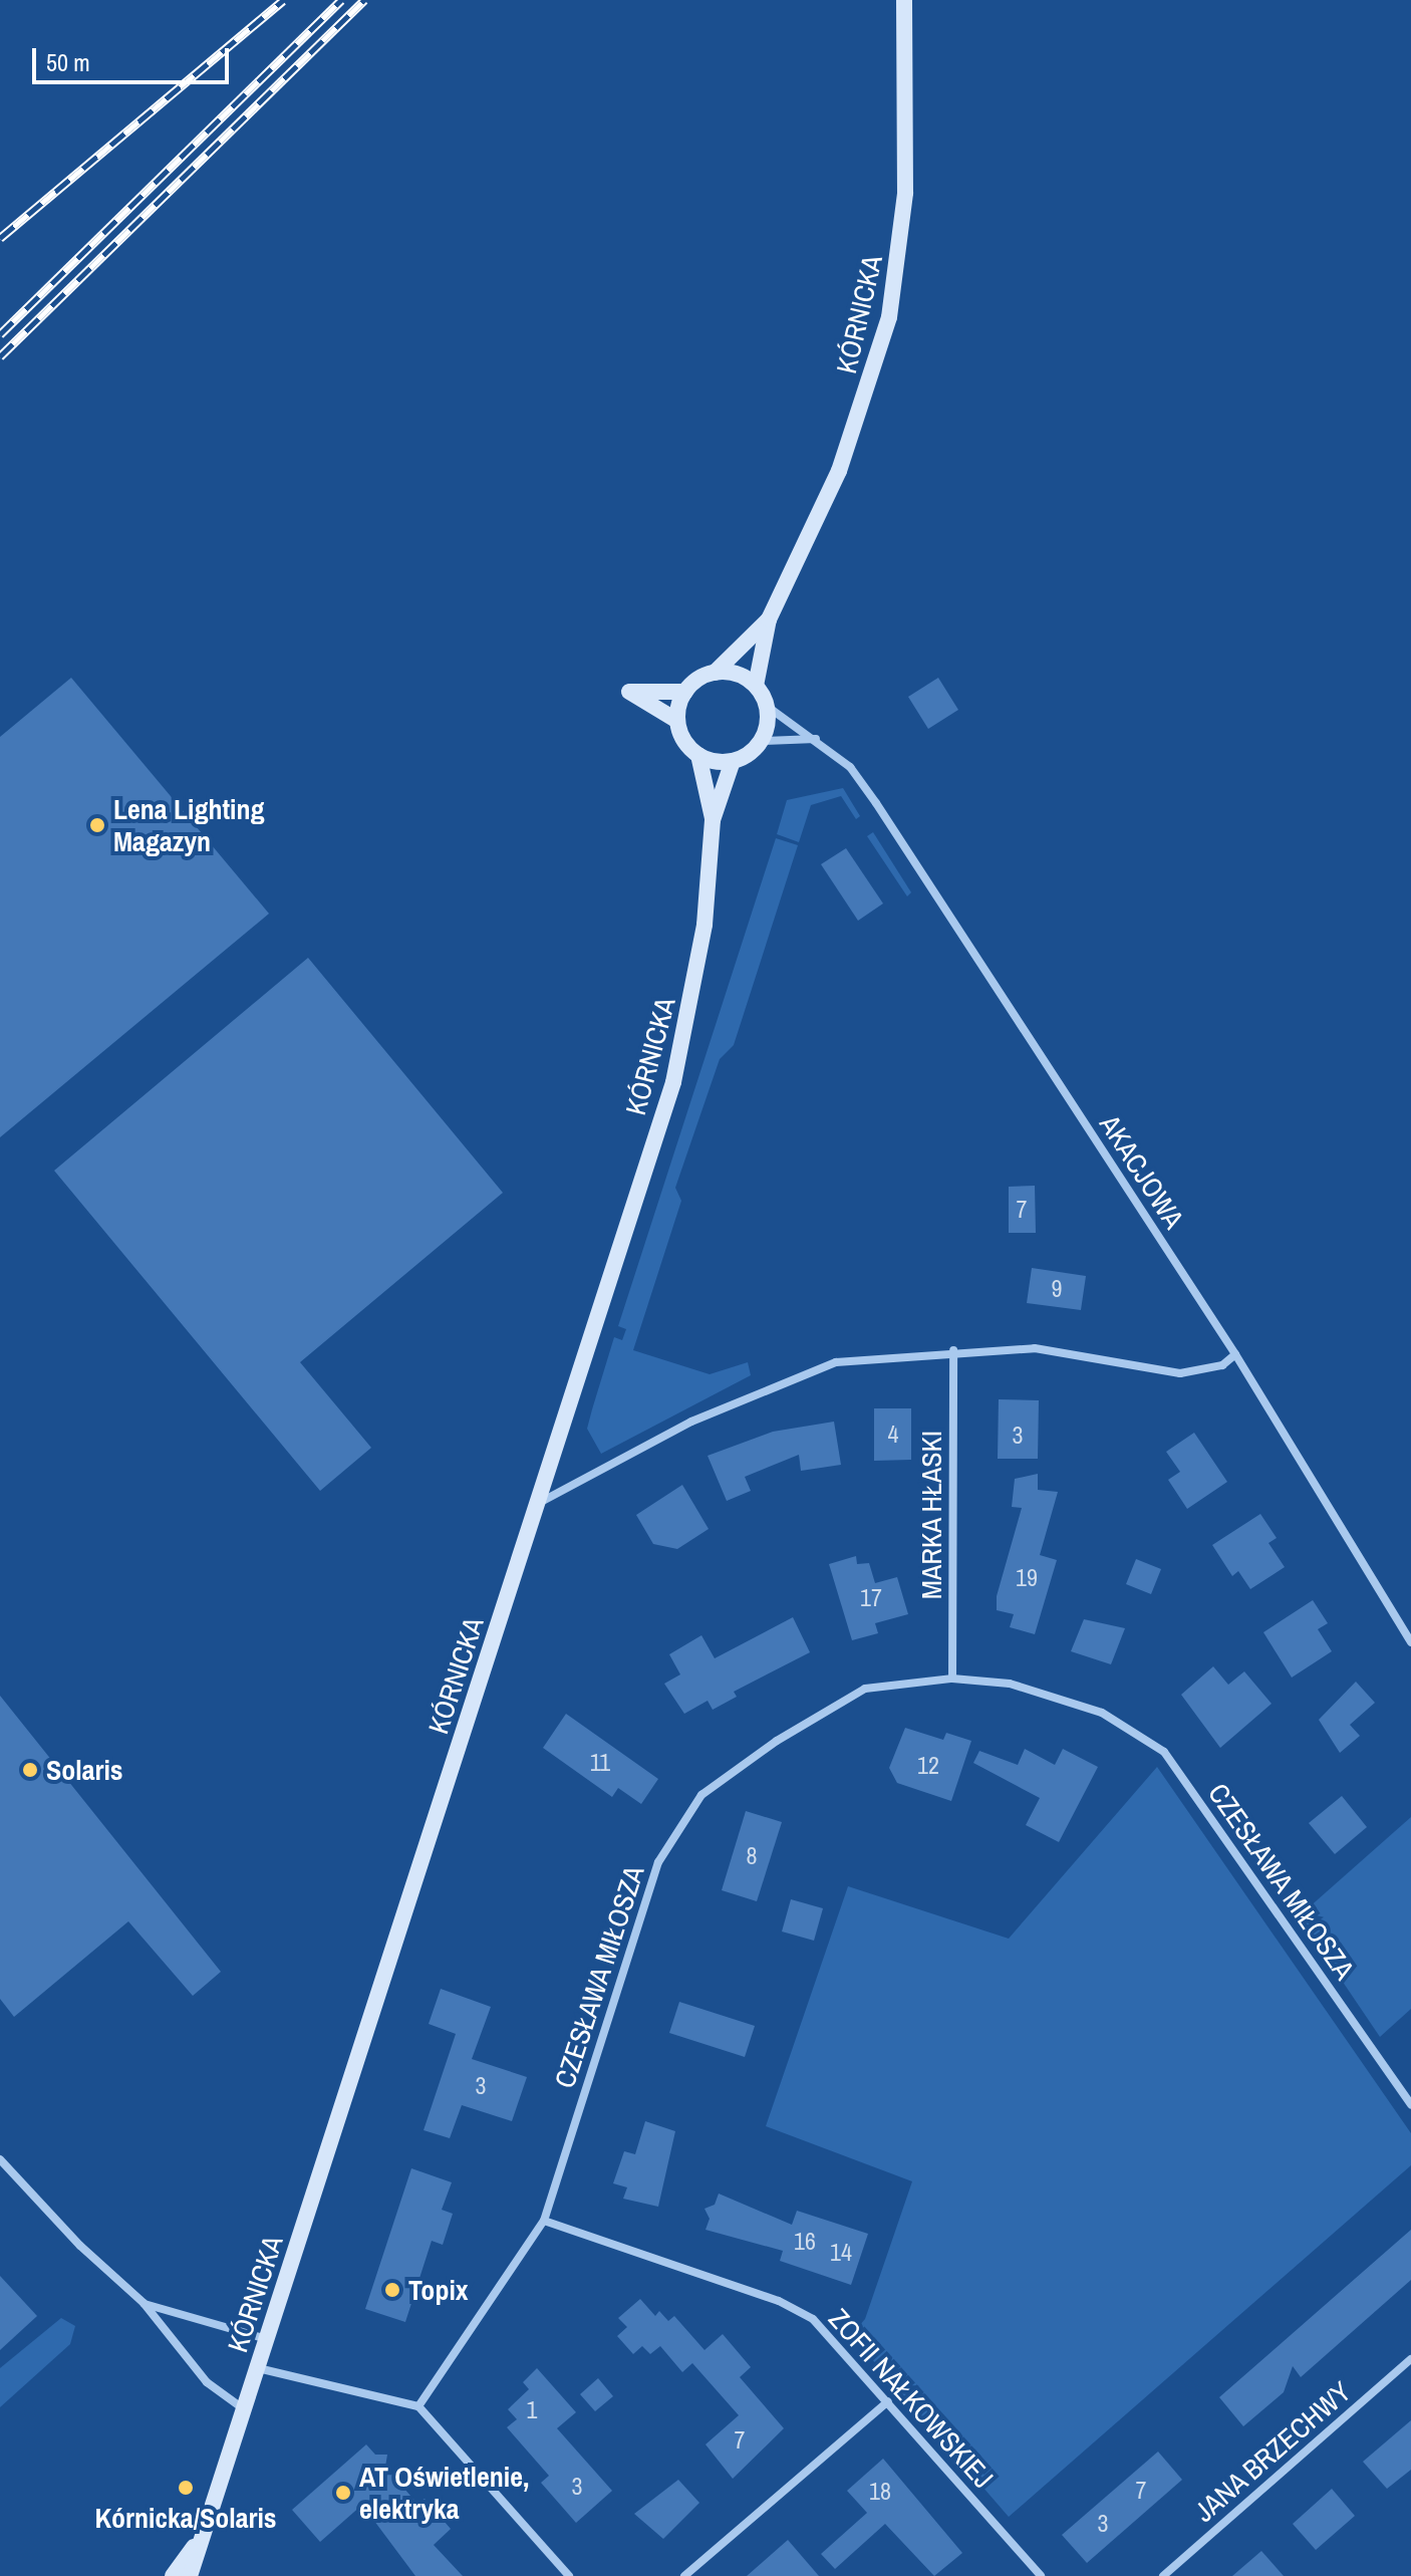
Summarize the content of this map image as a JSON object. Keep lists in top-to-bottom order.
{
  "streets": {
    "street": [
      "KÓRNICKA",
      "AKACJOWA",
      "MARKA HŁASKI",
      "CZESŁAWA MIŁOSZA",
      "ZOFII NAŁKOWSKIEJ",
      "JANA BRZECHWY"
    ]
  },
  "crossings": [
    ["MARKA HŁASKI", "CZESŁAWA MIŁOSZA"],
    ["CZESŁAWA MIŁOSZA", "ZOFII NAŁKOWSKIEJ"]
  ],
  "places": [
    "Lena Lighting Magazyn",
    "Solaris",
    "Topix",
    "Kórnicka/Solaris",
    "AT Oświetlenie, elektryka"
  ],
  "house_numbers": [
    "7",
    "9",
    "4",
    "3",
    "19",
    "17",
    "11",
    "12",
    "8",
    "3",
    "16",
    "14",
    "1",
    "7",
    "3",
    "7",
    "18",
    "3"
  ],
  "scale_bar": "50 m"
}
